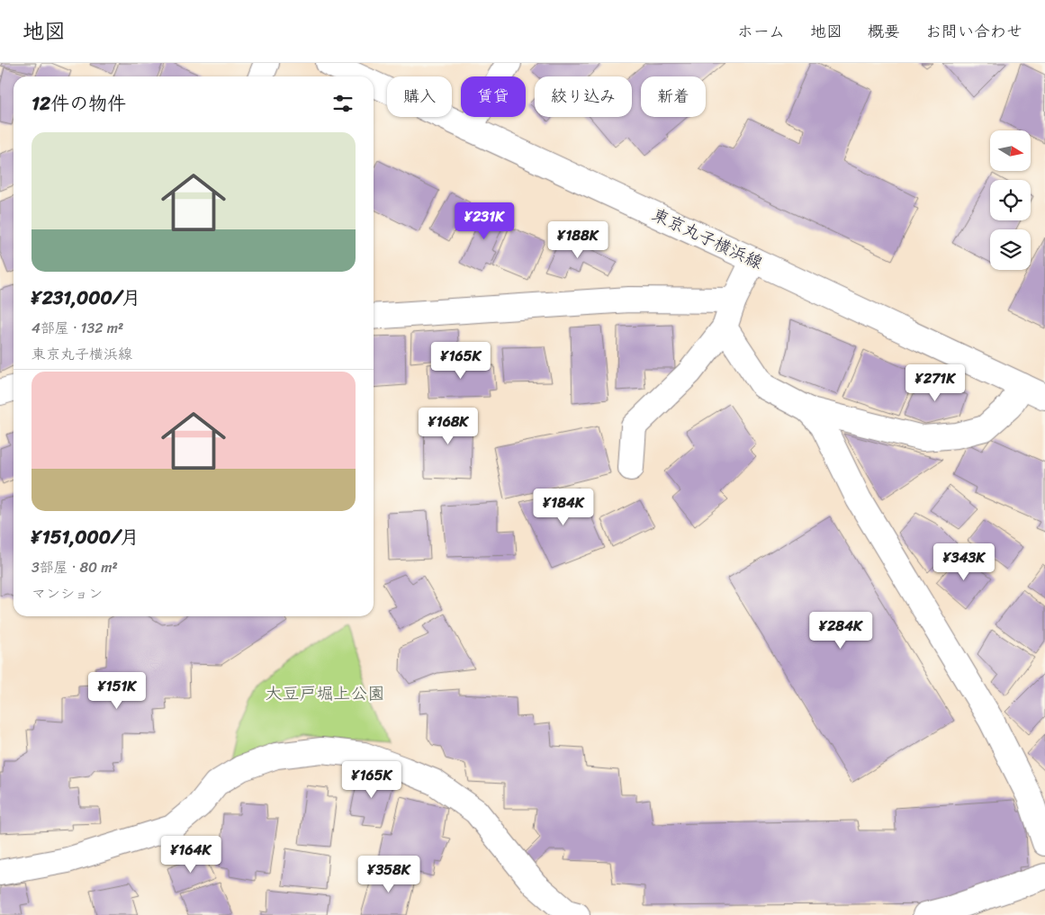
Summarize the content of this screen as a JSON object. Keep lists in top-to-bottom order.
{
  "streets": {
    "street": ["東京丸子横浜線"]
  },
  "parks": ["大豆戸堀上公園"],
  "north": "right",
  "page": {
    "header": "地図",
    "nav": [
      "ホーム",
      "地図",
      "概要",
      "お問い合わせ"
    ],
    "chip": [
      "購入",
      "賃貸",
      "絞り込み",
      "新着"
    ],
    "heading": "12件の物件",
    "list": [
      {
        "name": "¥231,000/月",
        "note": "4部屋 · 132 m² · 東京丸子横浜線"
      },
      {
        "name": "¥151,000/月",
        "note": "3部屋 · 80 m² · マンション"
      }
    ],
    "price": [
      "¥231K",
      "¥188K",
      "¥165K",
      "¥271K",
      "¥168K",
      "¥184K",
      "¥343K",
      "¥284K",
      "¥151K",
      "¥165K",
      "¥164K",
      "¥358K"
    ]
  }
}
